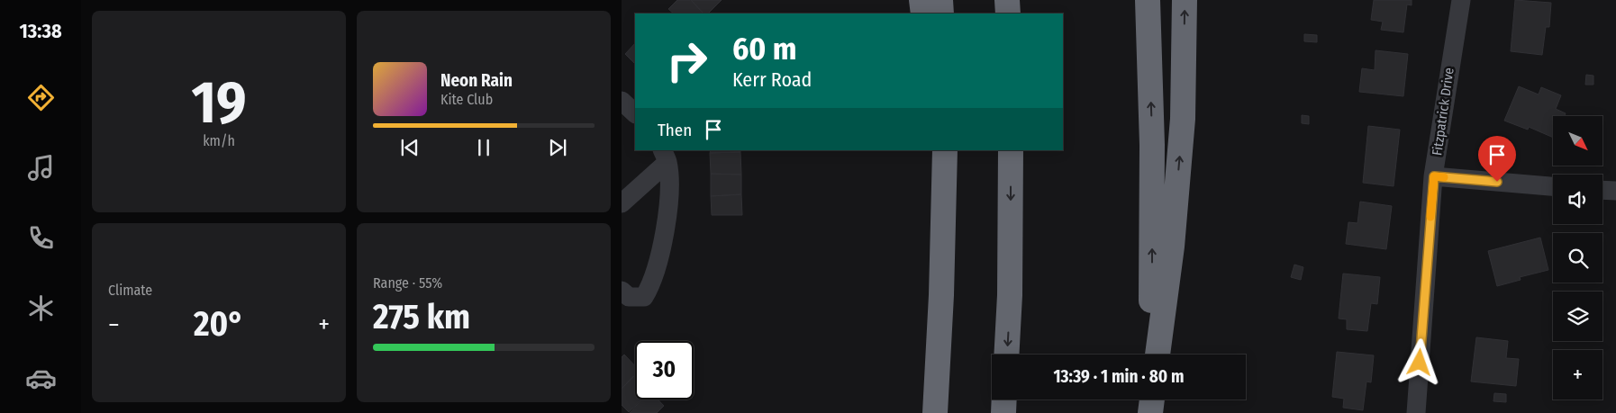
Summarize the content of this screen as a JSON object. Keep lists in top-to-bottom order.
{
  "streets": {
    "street": ["Fitzpatrick Drive"]
  },
  "north": "bottom right",
  "page": {
    "tabs": "13:38",
    "tile": [
      ["19", "km/h"],
      "Climate",
      ["Range · 55%", "275 km"]
    ],
    "turn": ["60 m", "Kerr Road"],
    "song": ["Neon Rain", "Kite Club"],
    "then": "Then",
    "map_buttons": "+",
    "heat": ["−", "20°", "+"],
    "limit": "30",
    "trip": "13:39 · 1 min · 80 m"
  }
}
